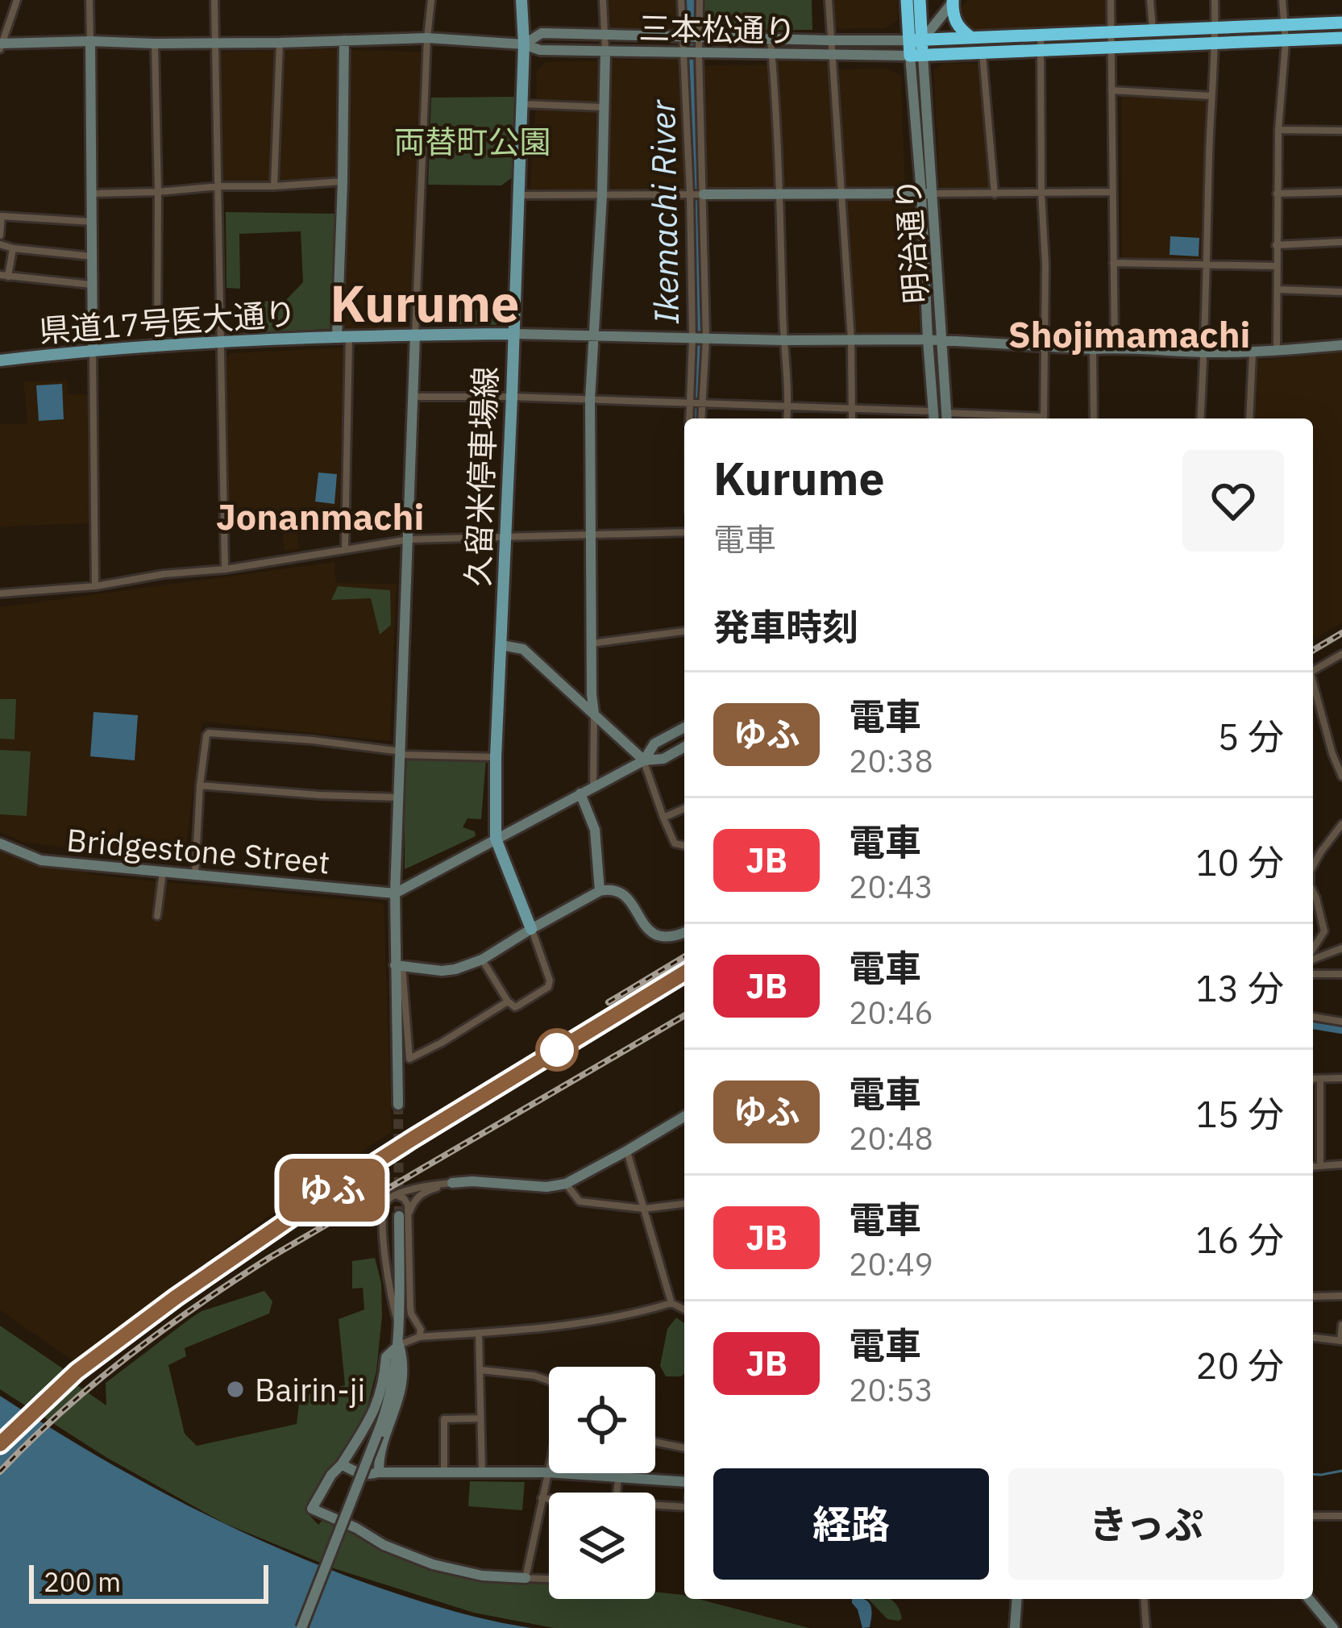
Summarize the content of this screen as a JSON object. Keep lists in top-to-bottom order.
{
  "streets": {
    "main road": ["県道17号医大通り", "久留米停車場線"],
    "street": ["三本松通り", "明治通り", "Bridgestone Street"]
  },
  "crossings": [
    ["三本松通り", "明治通り"],
    ["三本松通り", "久留米停車場線"],
    ["県道17号医大通り", "久留米停車場線"]
  ],
  "districts": ["Kurume", "Shojimamachi", "Jonanmachi"],
  "water": ["Ikemachi River"],
  "parks": ["両替町公園"],
  "places": ["Bairin-ji"],
  "scale_bar": "200 m",
  "page": {
    "on_map": "ゆふ",
    "heading": [
      ["Kurume", "電車"],
      "発車時刻"
    ],
    "list": [
      {
        "mark": "ゆふ",
        "name": "電車",
        "note": "20:38",
        "value": "5 分"
      },
      {
        "mark": "JB",
        "name": "電車",
        "note": "20:43",
        "value": "10 分"
      },
      {
        "mark": "JB",
        "name": "電車",
        "note": "20:46",
        "value": "13 分"
      },
      {
        "mark": "ゆふ",
        "name": "電車",
        "note": "20:48",
        "value": "15 分"
      },
      {
        "mark": "JB",
        "name": "電車",
        "note": "20:49",
        "value": "16 分"
      },
      {
        "mark": "JB",
        "name": "電車",
        "note": "20:53",
        "value": "20 分"
      }
    ],
    "buttons": ["経路", "きっぷ"],
    "scale": "200 m"
  }
}
